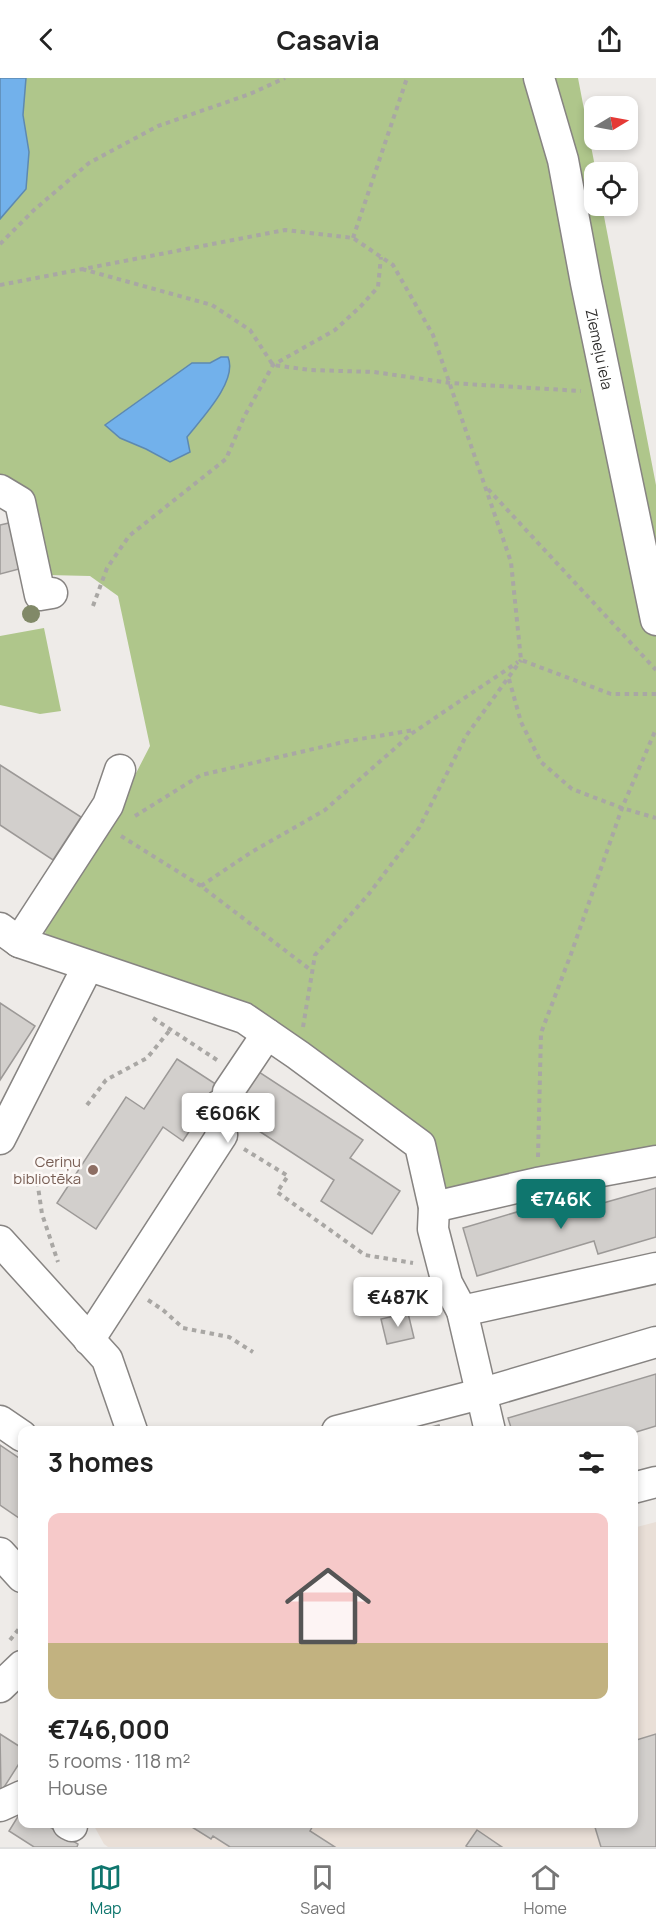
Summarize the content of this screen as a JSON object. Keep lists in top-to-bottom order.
{
  "streets": {
    "street": ["Ziemeļu iela"]
  },
  "places": ["Ceriņu bibliotēka"],
  "north": "right",
  "page": {
    "header": "Casavia",
    "price": ["€606K", "€746K", "€487K"],
    "heading": "3 homes",
    "list": [
      {
        "name": "€746,000",
        "note": "5 rooms · 118 m² · House"
      }
    ],
    "tabs": ["Map", "Saved", "Home"]
  }
}
